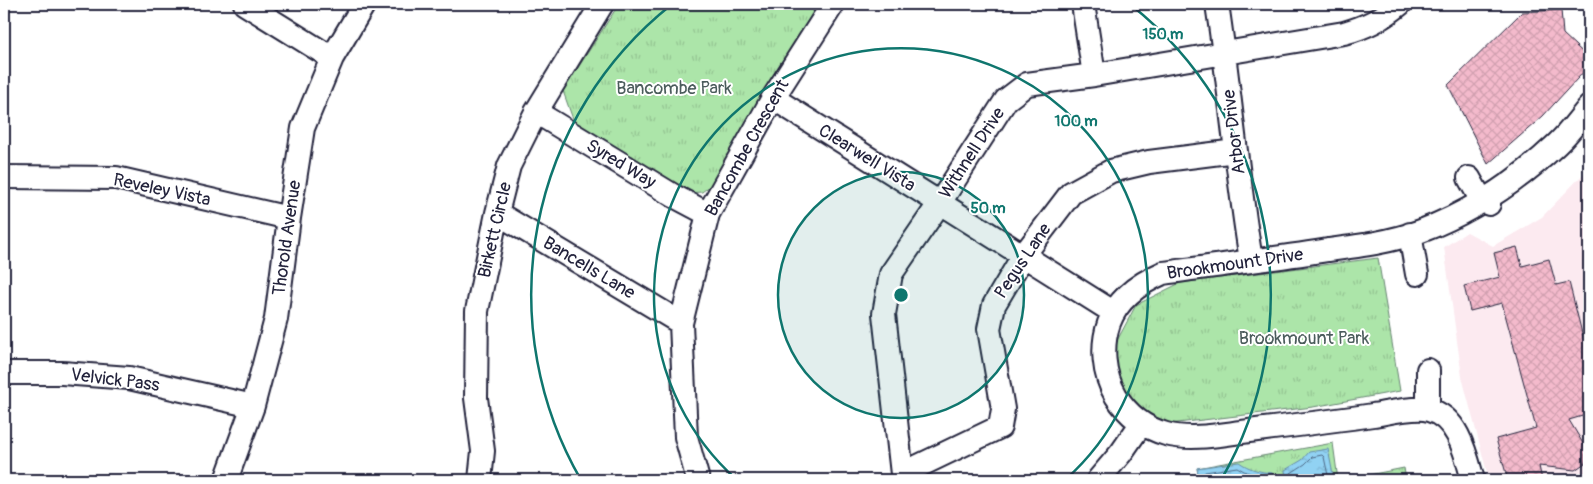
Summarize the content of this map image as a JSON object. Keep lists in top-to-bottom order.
{
  "streets": {
    "street": [
      "Arbor Drive",
      "Bancombe Crescent",
      "Withnell Drive",
      "Clearwell Vista",
      "Syred Way",
      "Reveley Vista",
      "Birkett Circle",
      "Thorold Avenue",
      "Pegus Lane",
      "Brookmount Drive",
      "Bancells Lane",
      "Velvick Pass"
    ]
  },
  "crossings": [
    ["Arbor Drive", "Withnell Drive"],
    ["Arbor Drive", "Pegus Lane"],
    ["Arbor Drive", "Brookmount Drive"],
    ["Bancombe Crescent", "Clearwell Vista"],
    ["Bancombe Crescent", "Syred Way"],
    ["Bancombe Crescent", "Bancells Lane"],
    ["Withnell Drive", "Clearwell Vista"],
    ["Withnell Drive", "Pegus Lane"],
    ["Clearwell Vista", "Pegus Lane"],
    ["Clearwell Vista", "Brookmount Drive"],
    ["Syred Way", "Birkett Circle"],
    ["Reveley Vista", "Thorold Avenue"],
    ["Birkett Circle", "Bancells Lane"],
    ["Thorold Avenue", "Velvick Pass"]
  ],
  "parks": ["Bancombe Park", "Brookmount Park"],
  "rings": ["150 m", "100 m", "50 m"]
}
